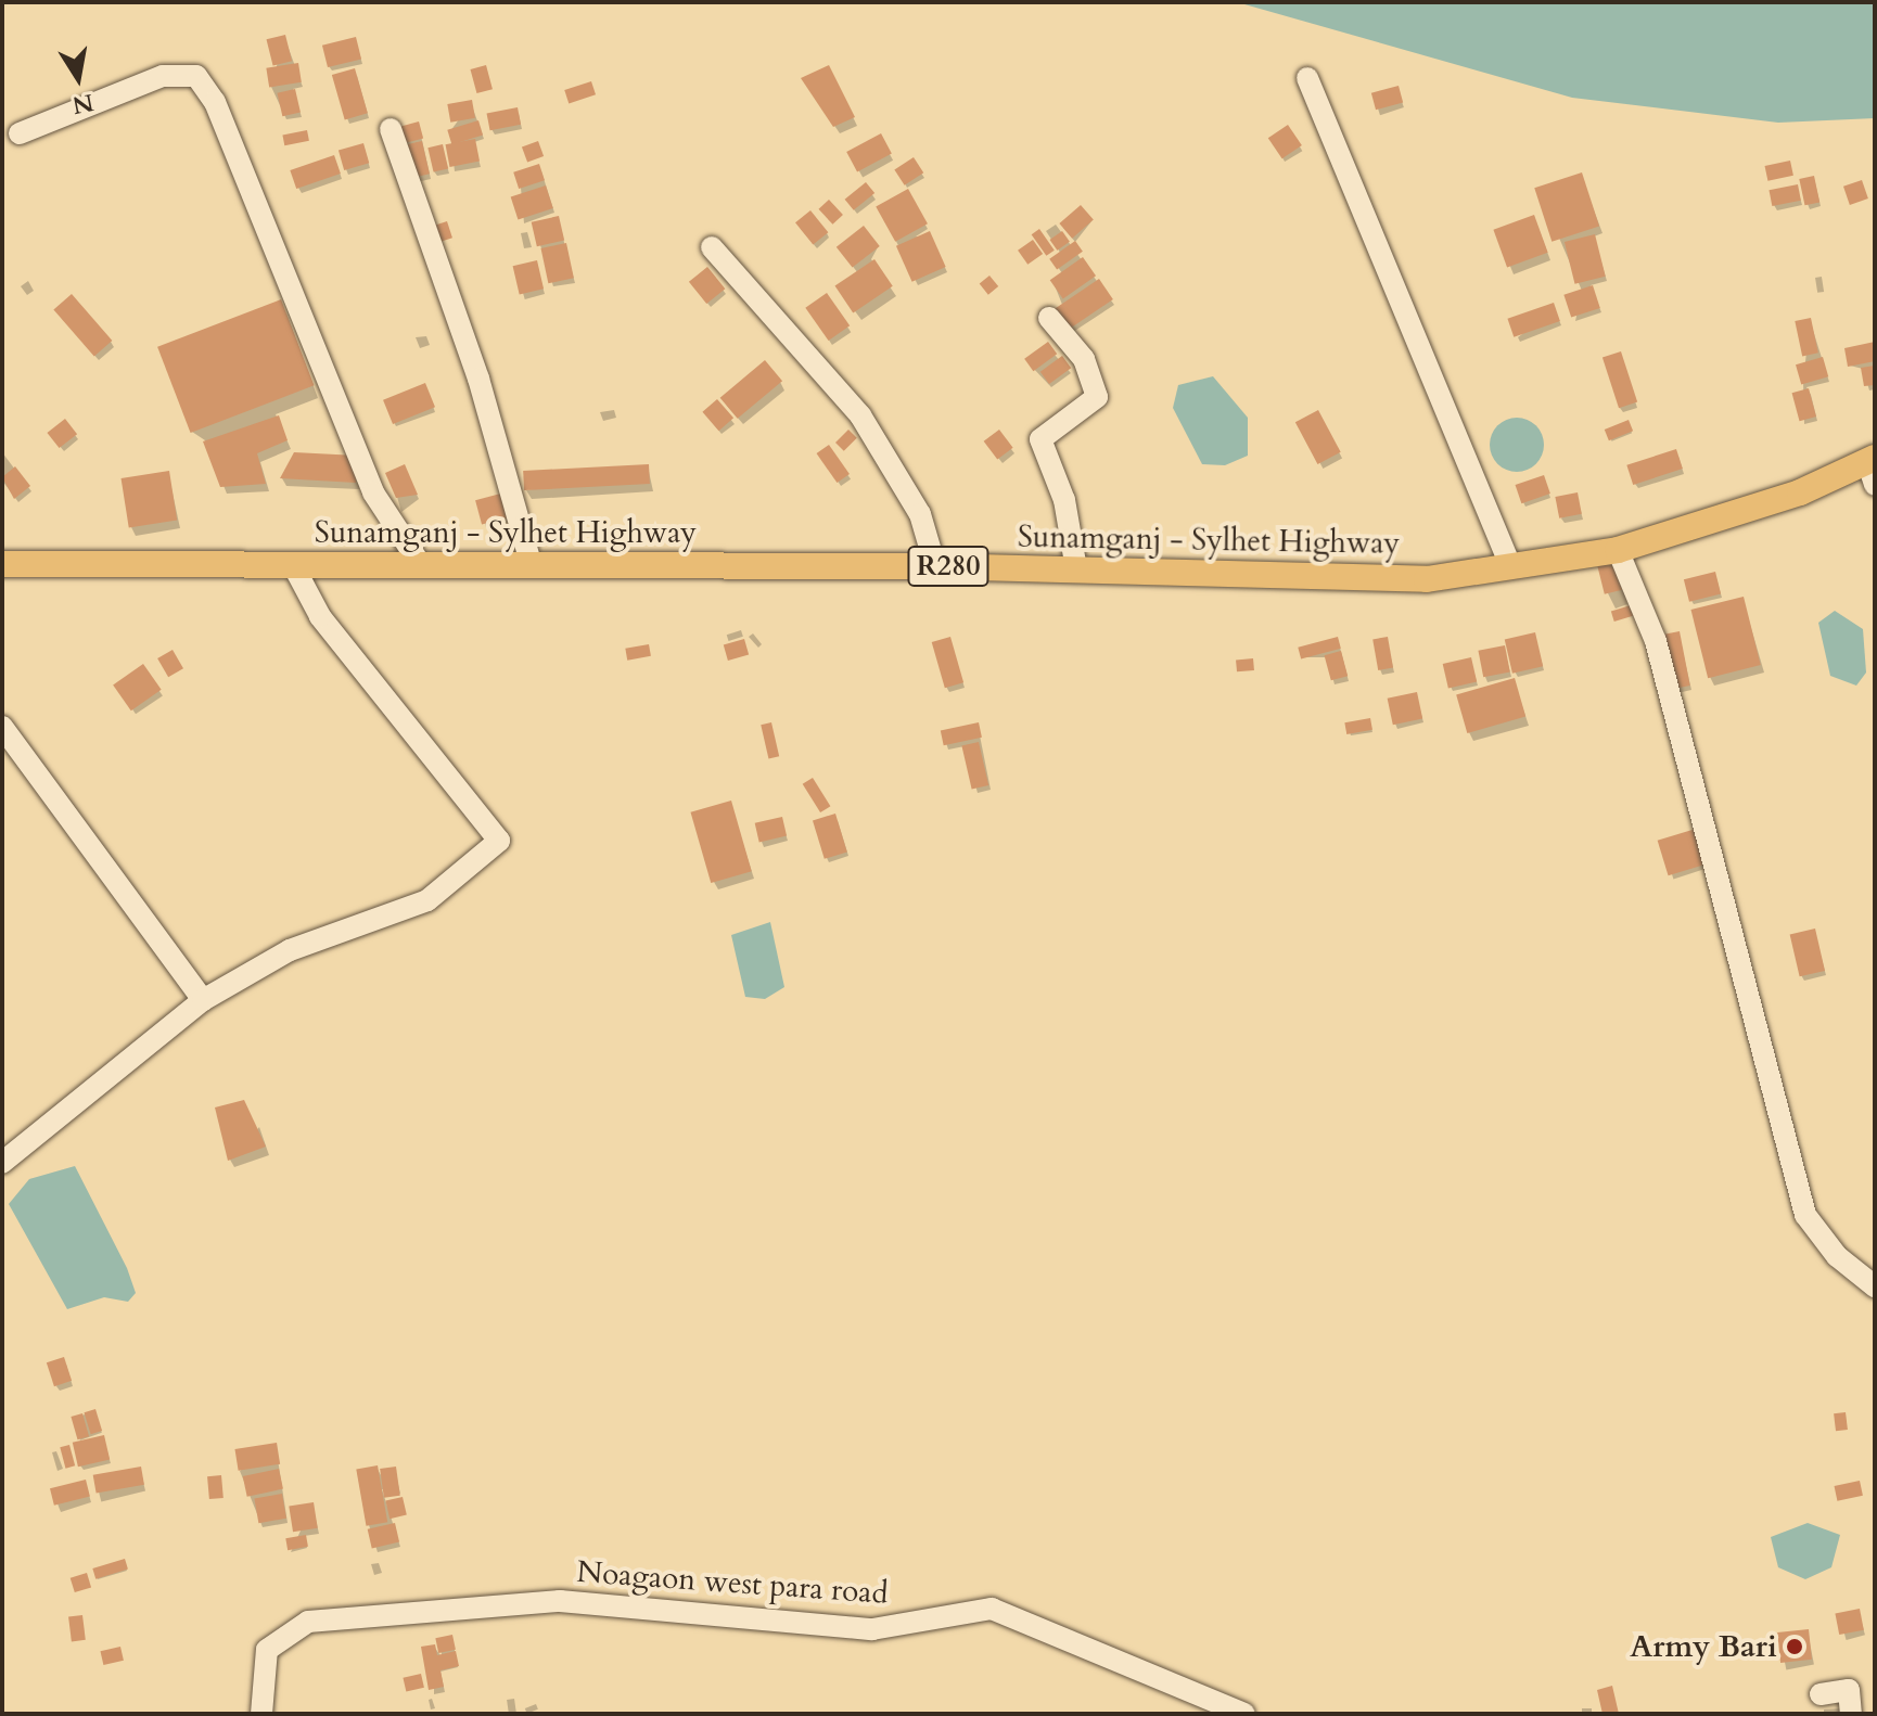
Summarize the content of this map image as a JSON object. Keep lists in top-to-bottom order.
{
  "streets": {
    "main road": ["Sunamganj - Sylhet Highway", "R280"],
    "street": ["Noagaon west para road"]
  },
  "places": ["Army Bari"],
  "north": "bottom"
}
